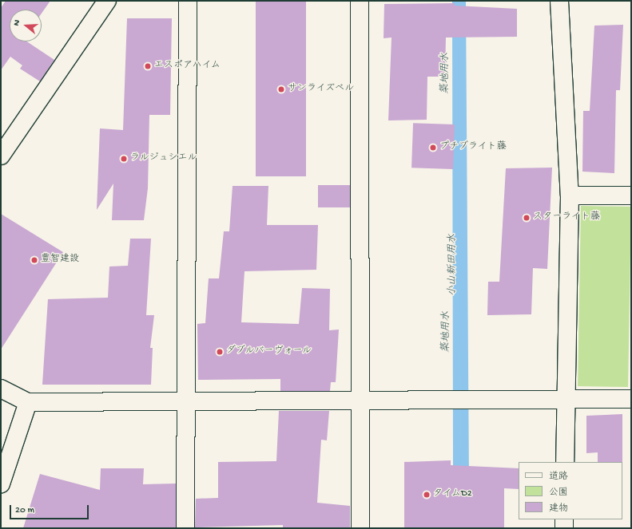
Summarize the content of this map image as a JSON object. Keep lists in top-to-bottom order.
{
  "water": ["築地用水", "小山新田用水"],
  "places": [
    "エスポアハイム",
    "サンライズベル",
    "プチブライト藤",
    "ラルジュシエル",
    "スターライト藤",
    "豊智建設",
    "ダブルバーヴォール",
    "タイムD2"
  ],
  "legend": ["道路", "公園", "建物"],
  "scale_bar": "20 m",
  "north": "left"
}
